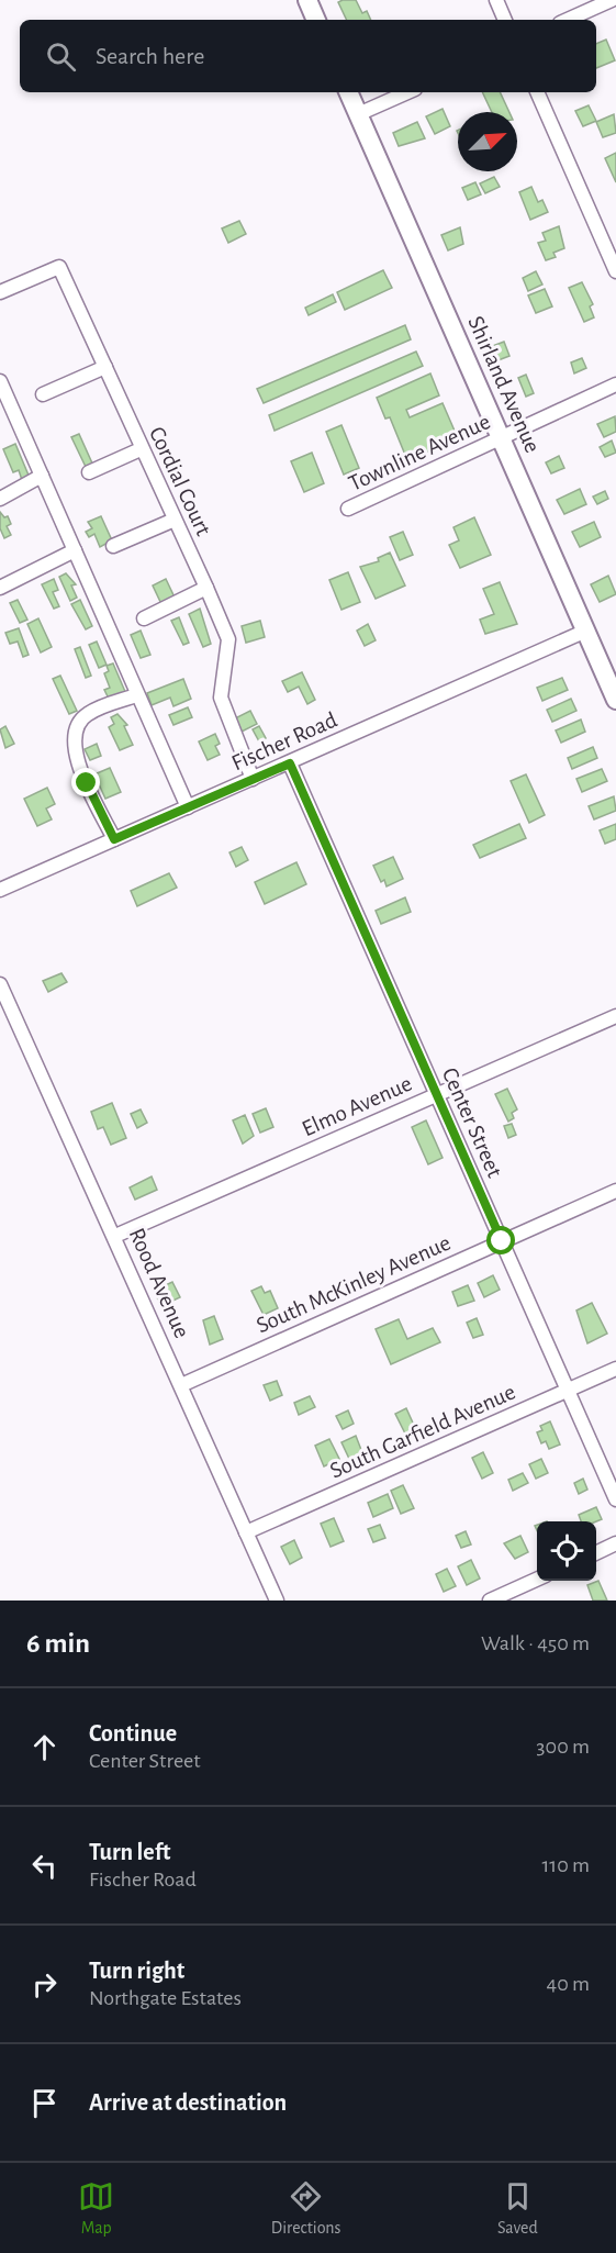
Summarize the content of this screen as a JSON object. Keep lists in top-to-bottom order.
{
  "streets": {
    "street": [
      "Shirland Avenue",
      "Townline Avenue",
      "Cordial Court",
      "Fischer Road",
      "Elmo Avenue",
      "Center Street",
      "Rood Avenue",
      "South McKinley Avenue",
      "South Garfield Avenue"
    ]
  },
  "crossings": [
    ["Shirland Avenue", "Townline Avenue"],
    ["Shirland Avenue", "Fischer Road"],
    ["Cordial Court", "Fischer Road"],
    ["Fischer Road", "Center Street"],
    ["Elmo Avenue", "Center Street"],
    ["Elmo Avenue", "Rood Avenue"],
    ["Center Street", "South McKinley Avenue"],
    ["Center Street", "South Garfield Avenue"],
    ["Rood Avenue", "South McKinley Avenue"],
    ["Rood Avenue", "South Garfield Avenue"]
  ],
  "north": "top right",
  "page": {
    "search": "Search here",
    "heading": ["6 min", "Walk · 450 m"],
    "list": [
      ["Continue", "Center Street", "300 m"],
      ["Turn left", "Fischer Road", "110 m"],
      ["Turn right", "Northgate Estates", "40 m"],
      "Arrive at destination"
    ],
    "nav": ["Map", "Directions", "Saved"]
  }
}
